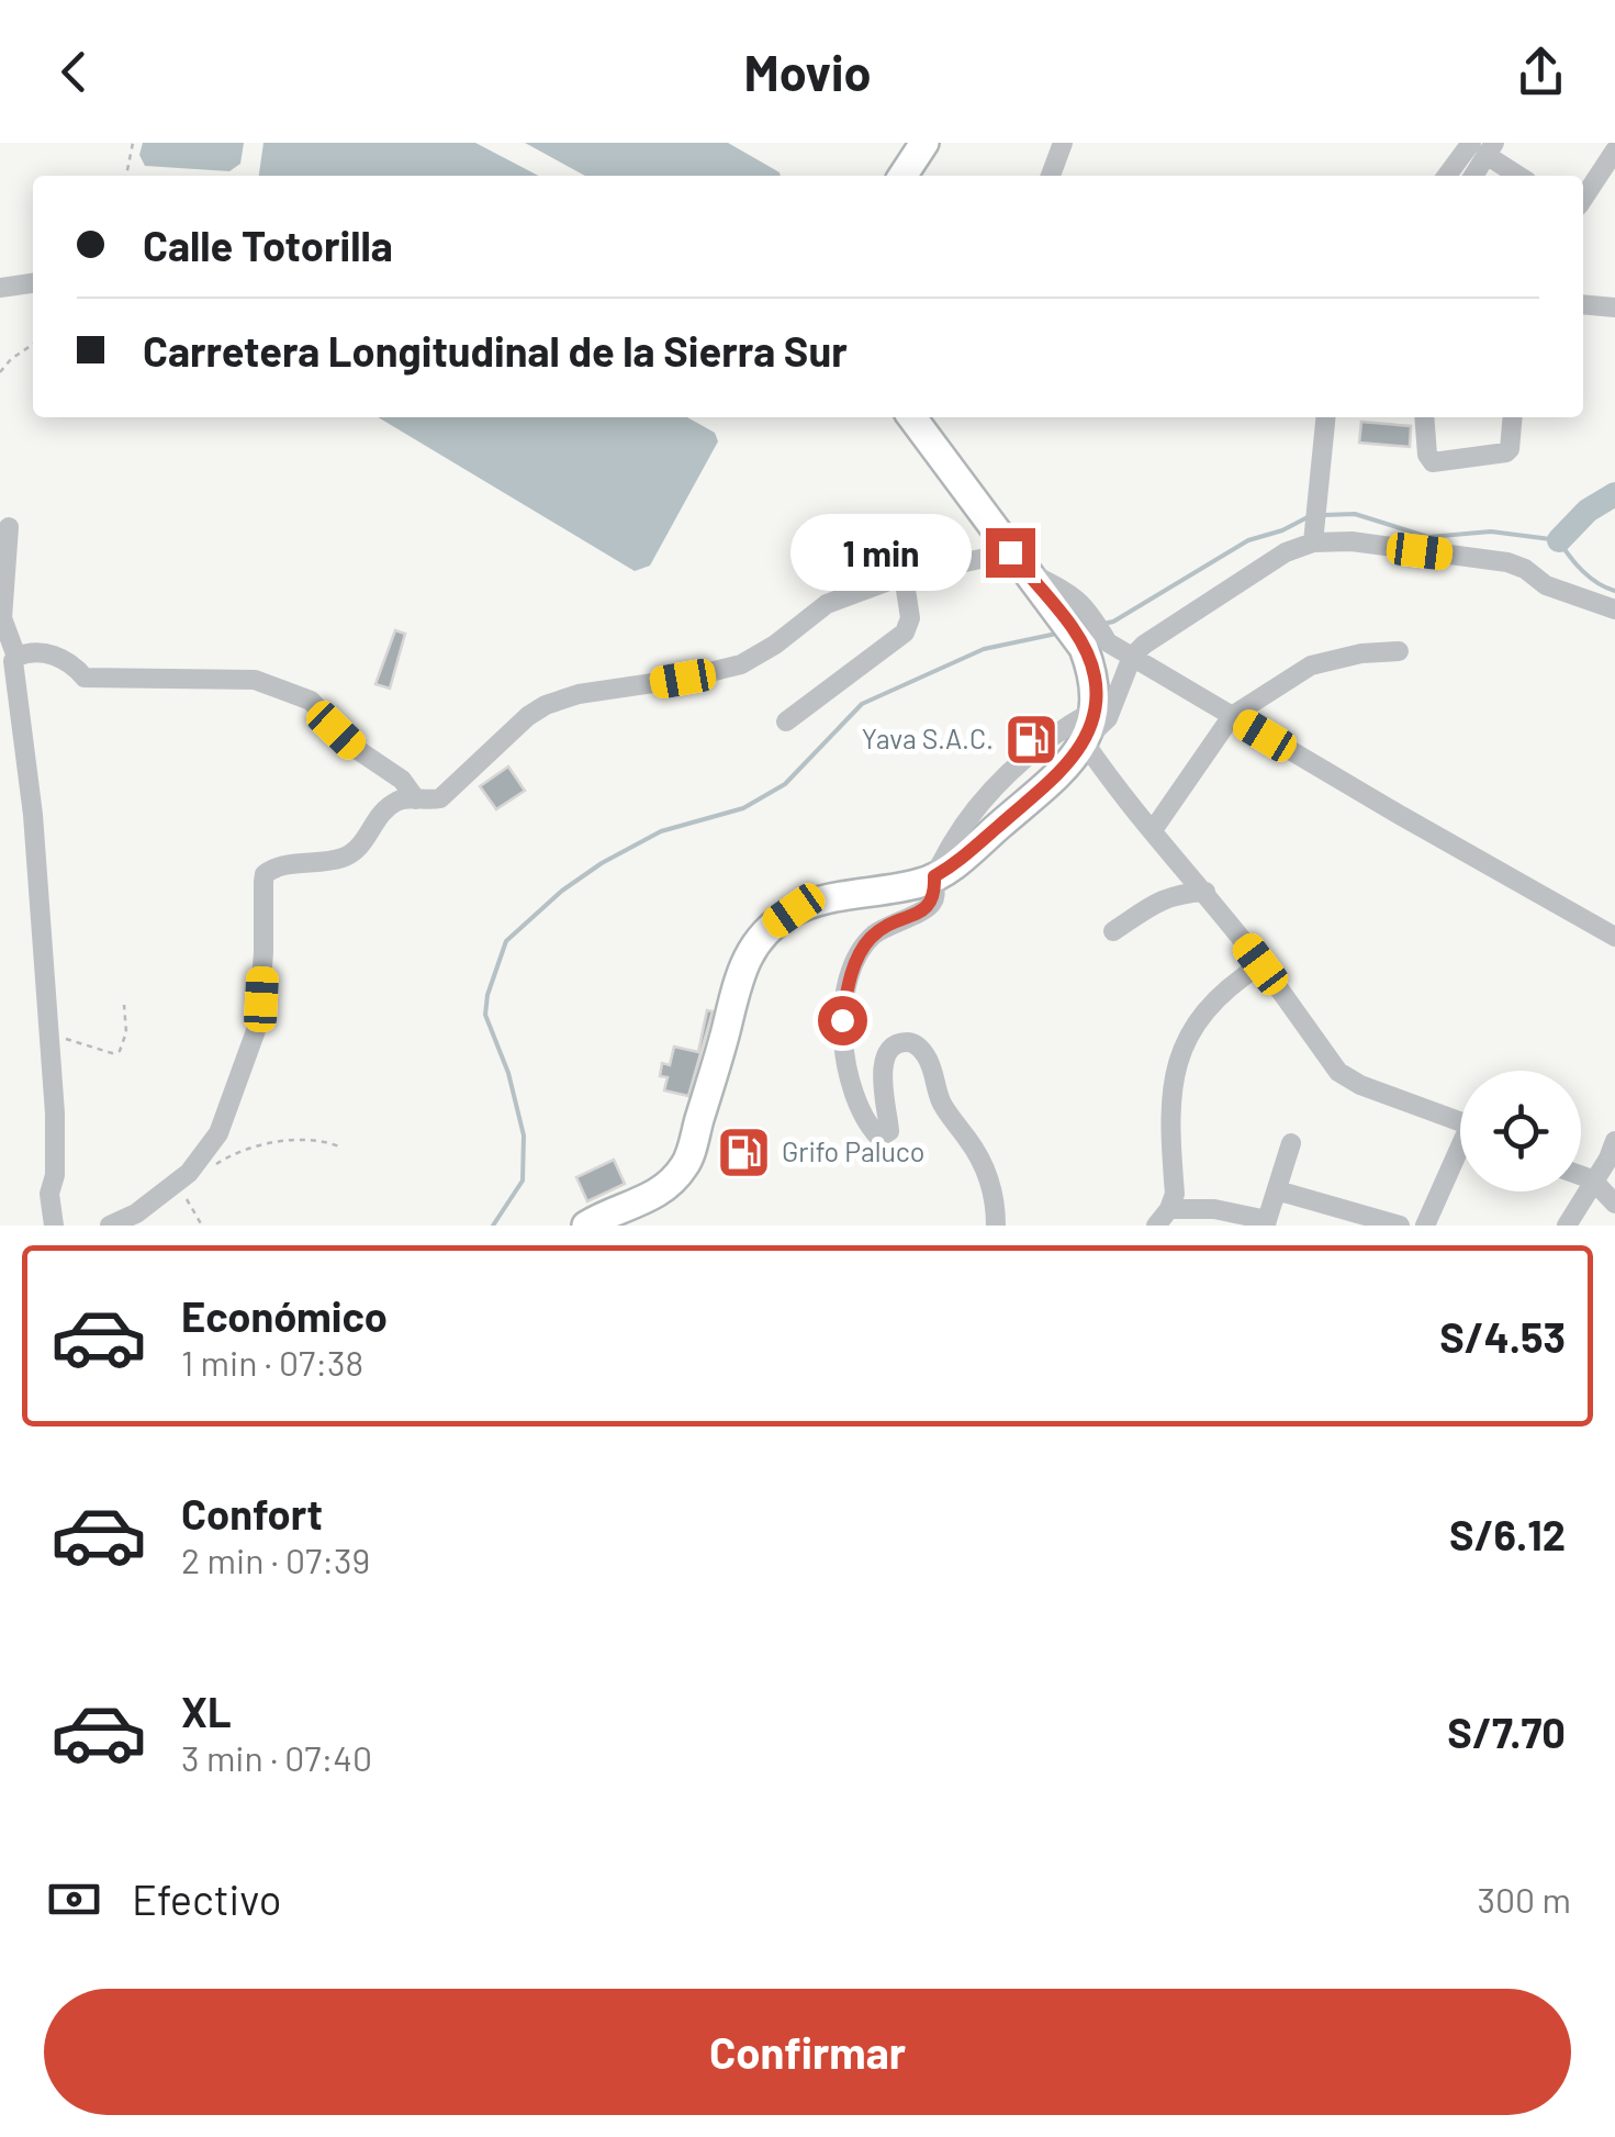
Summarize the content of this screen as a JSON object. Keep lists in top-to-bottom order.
{
  "places": {
    "fuel station": ["Yava S.A.C.", "Grifo Paluco"]
  },
  "page": {
    "header": "Movio",
    "banner": ["Calle Totorilla", "Carretera Longitudinal de la Sierra Sur"],
    "bubble": "1 min",
    "list": [
      {
        "name": "Económico",
        "note": "1 min · 07:38",
        "value": "S/4.53"
      },
      {
        "name": "Confort",
        "note": "2 min · 07:39",
        "value": "S/6.12"
      },
      {
        "name": "XL",
        "note": "3 min · 07:40",
        "value": "S/7.70"
      }
    ],
    "pay": ["Efectivo", "300 m"],
    "buttons": "Confirmar"
  }
}
